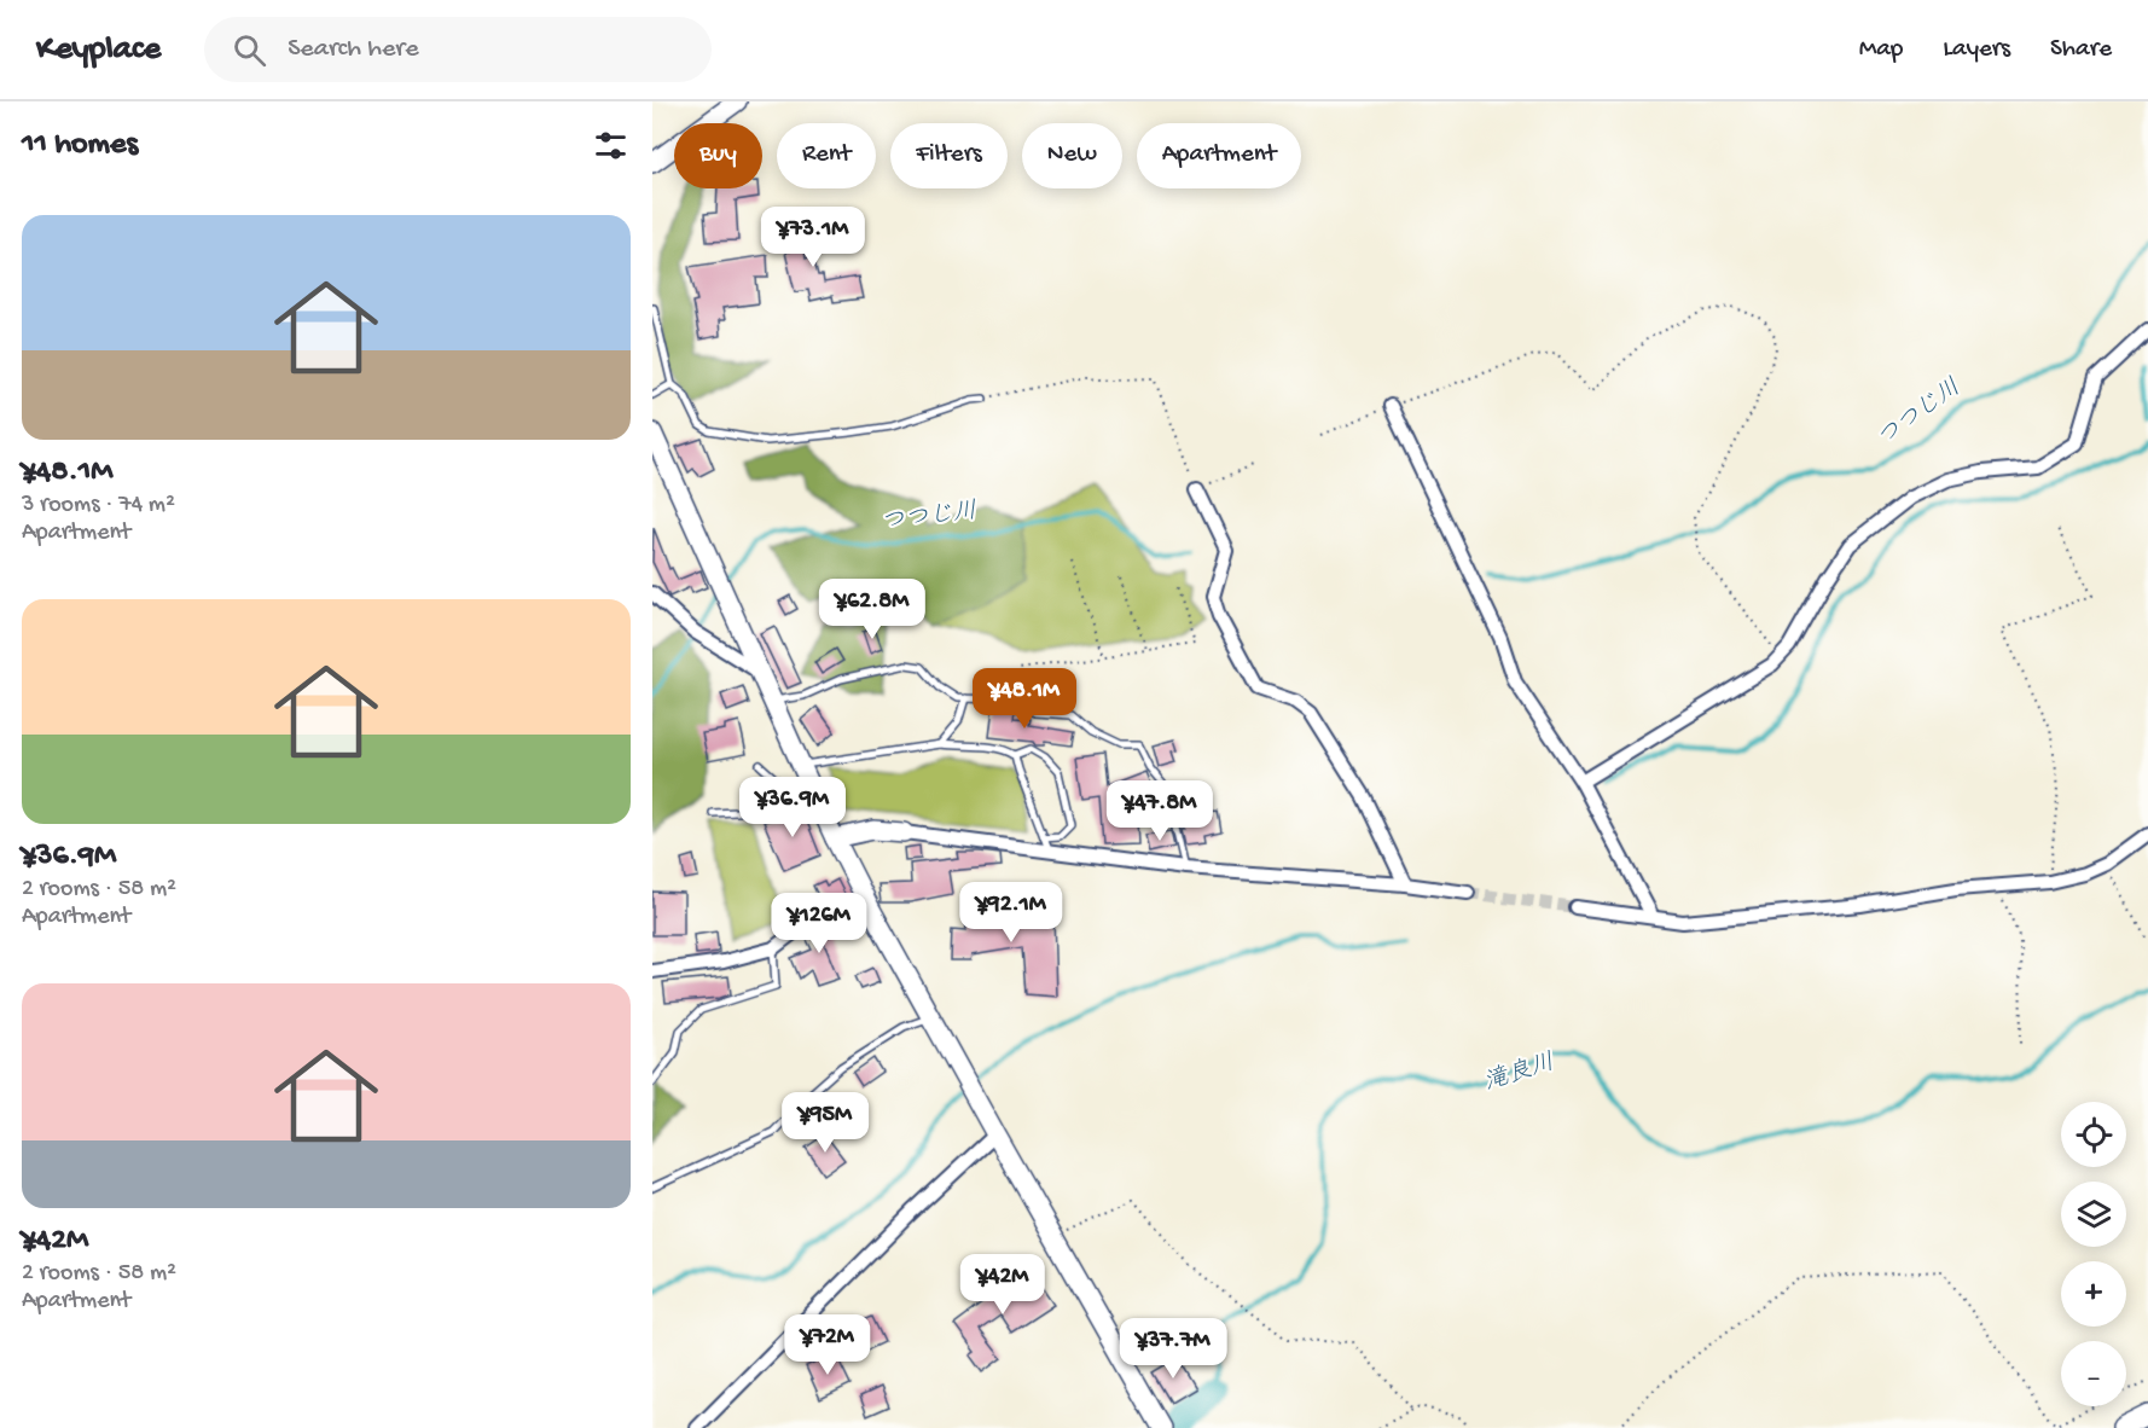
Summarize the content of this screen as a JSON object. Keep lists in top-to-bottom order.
{
  "water": ["つつじ川", "滝良川"],
  "page": {
    "header": "Keyplace",
    "search": "Search here",
    "nav": ["Map", "Layers", "Share"],
    "heading": "11 homes",
    "chip": [
      "Buy",
      "Rent",
      "Filters",
      "New",
      "Apartment"
    ],
    "list": [
      {
        "name": "¥48.1M",
        "note": "3 rooms · 74 m² · Apartment"
      },
      {
        "name": "¥36.9M",
        "note": "2 rooms · 58 m² · Apartment"
      },
      {
        "name": "¥42M",
        "note": "2 rooms · 58 m² · Apartment"
      }
    ],
    "price": [
      "¥73.1M",
      "¥62.8M",
      "¥48.1M",
      "¥36.9M",
      "¥47.8M",
      "¥92.1M",
      "¥126M",
      "¥95M",
      "¥42M",
      "¥72M",
      "¥37.7M"
    ],
    "map_buttons": ["+", "−"]
  }
}
